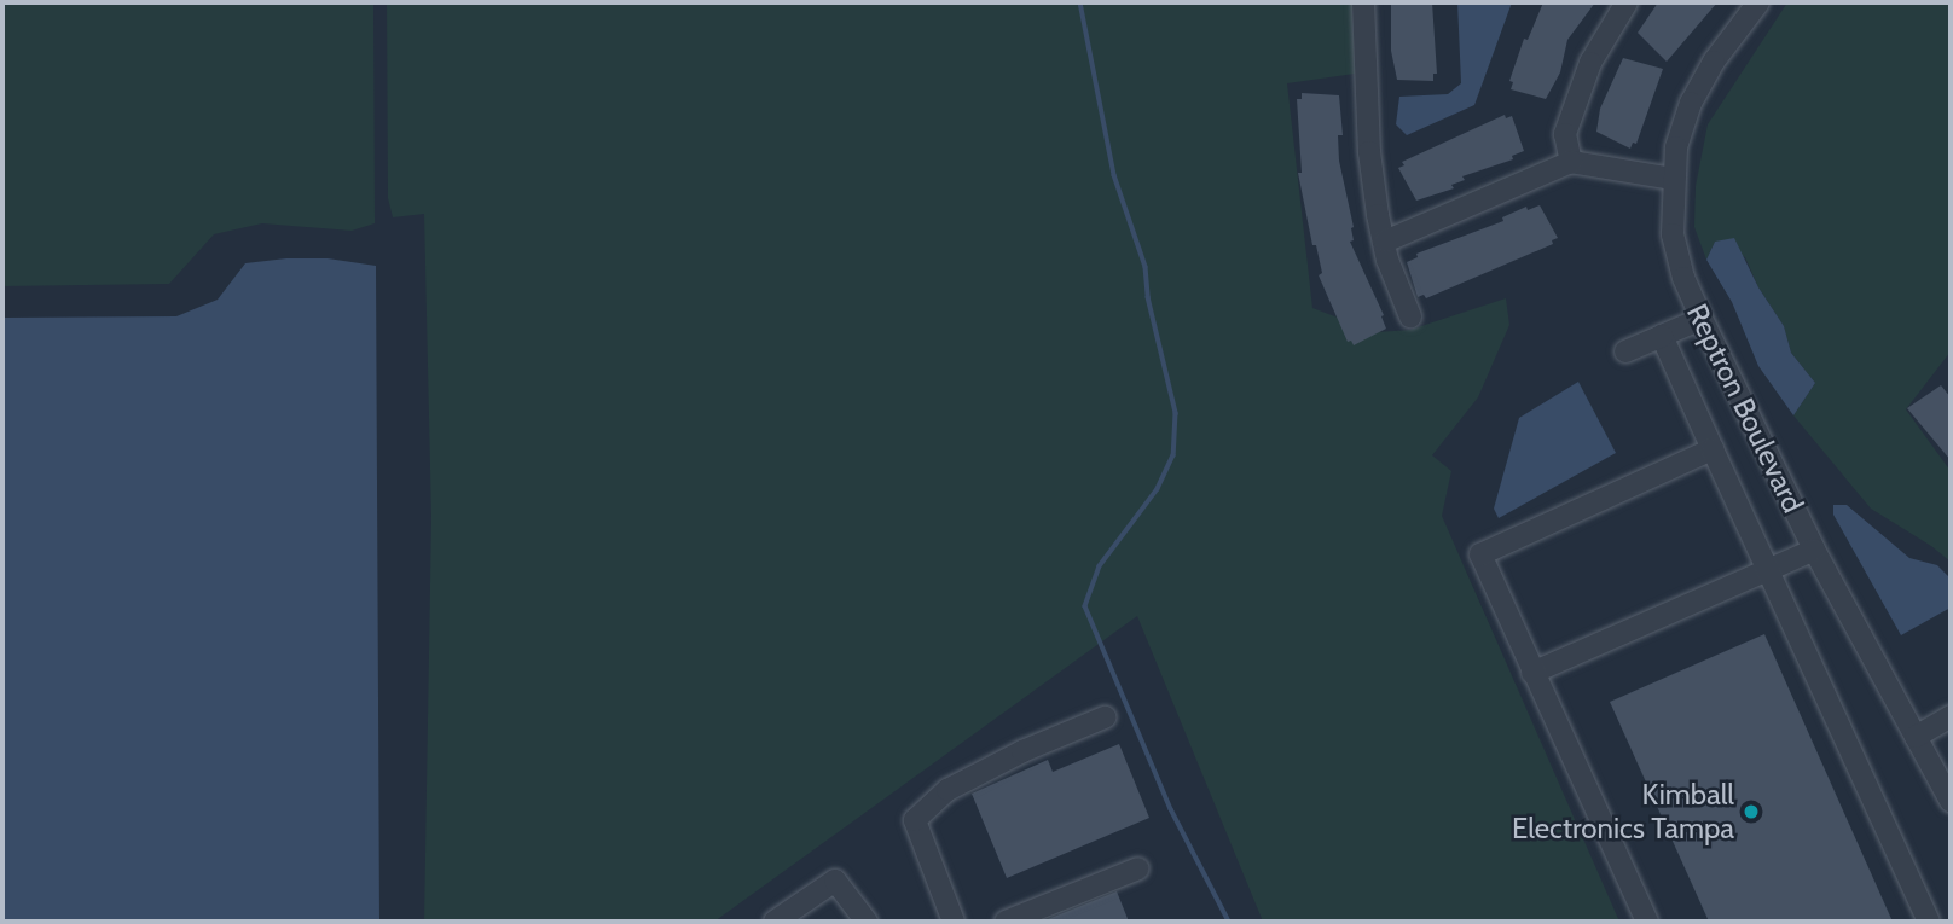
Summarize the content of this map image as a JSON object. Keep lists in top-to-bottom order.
{
  "streets": {
    "street": ["Reptron Boulevard"]
  },
  "places": ["Kimball Electronics Tampa"]
}
